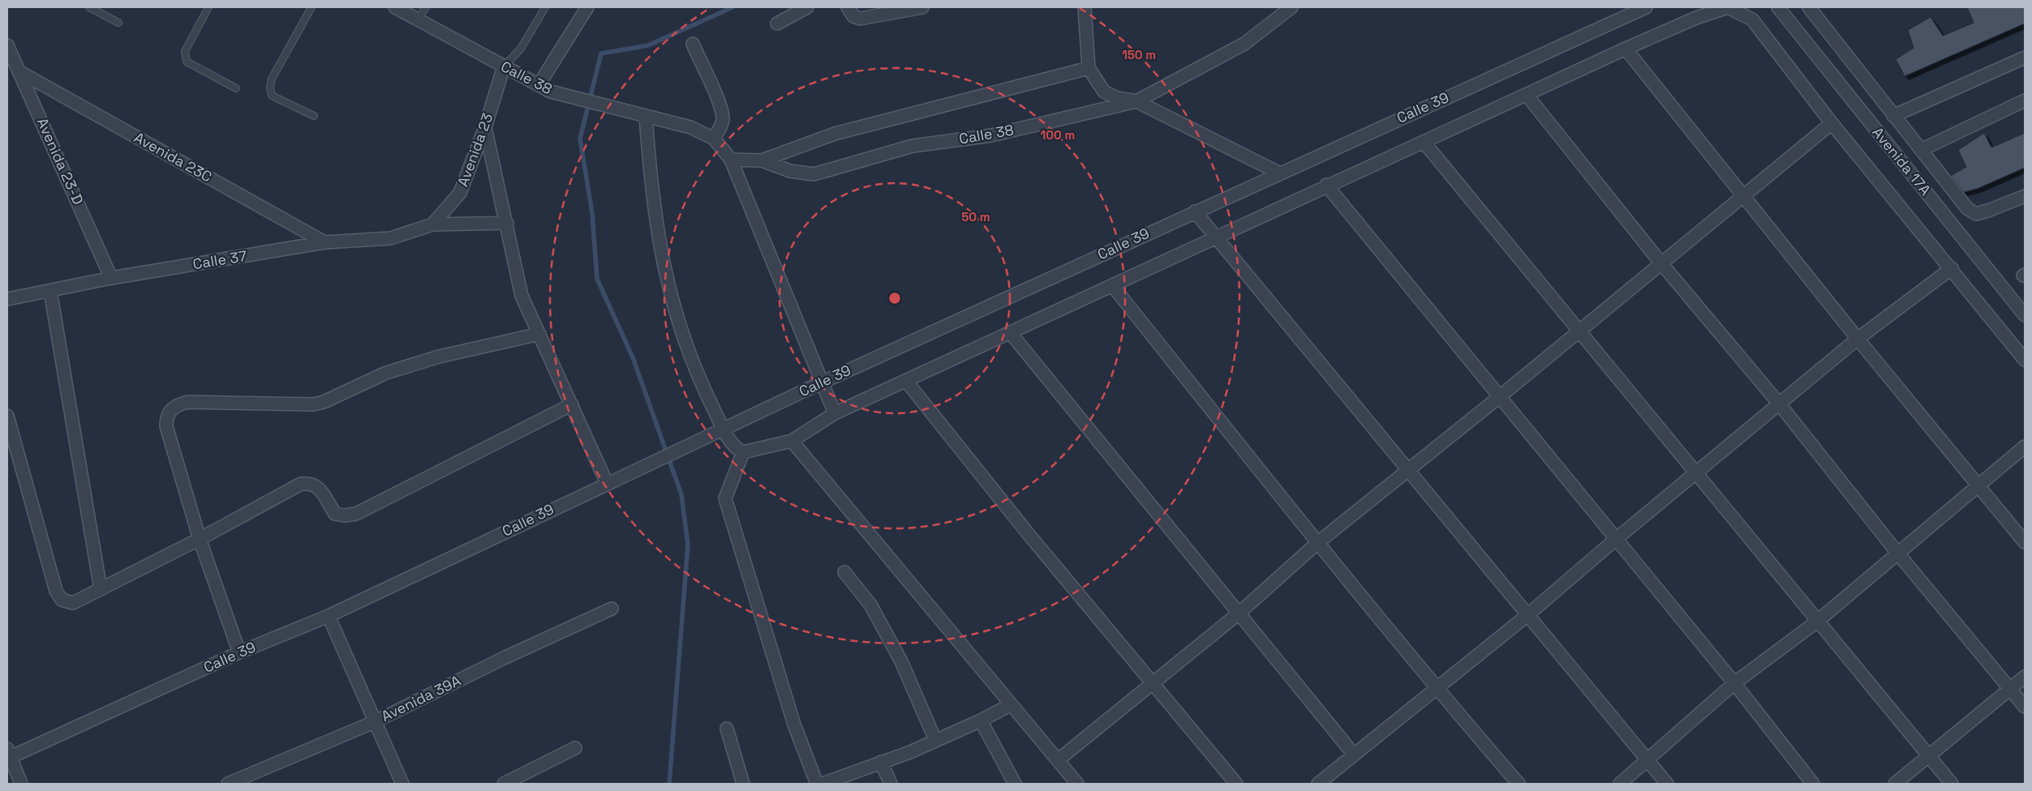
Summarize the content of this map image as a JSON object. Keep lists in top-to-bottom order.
{
  "streets": {
    "street": [
      "Calle 38",
      "Calle 39",
      "Avenida 23",
      "Avenida 23C",
      "Avenida 23-D",
      "Avenida 17A",
      "Calle 37",
      "Avenida 39A"
    ]
  },
  "crossings": [
    ["Calle 38", "Avenida 23"],
    ["Avenida 23", "Calle 37"],
    ["Avenida 23C", "Avenida 23-D"],
    ["Avenida 23C", "Calle 37"],
    ["Avenida 23-D", "Calle 37"]
  ],
  "rings": ["150 m", "100 m", "50 m"]
}
